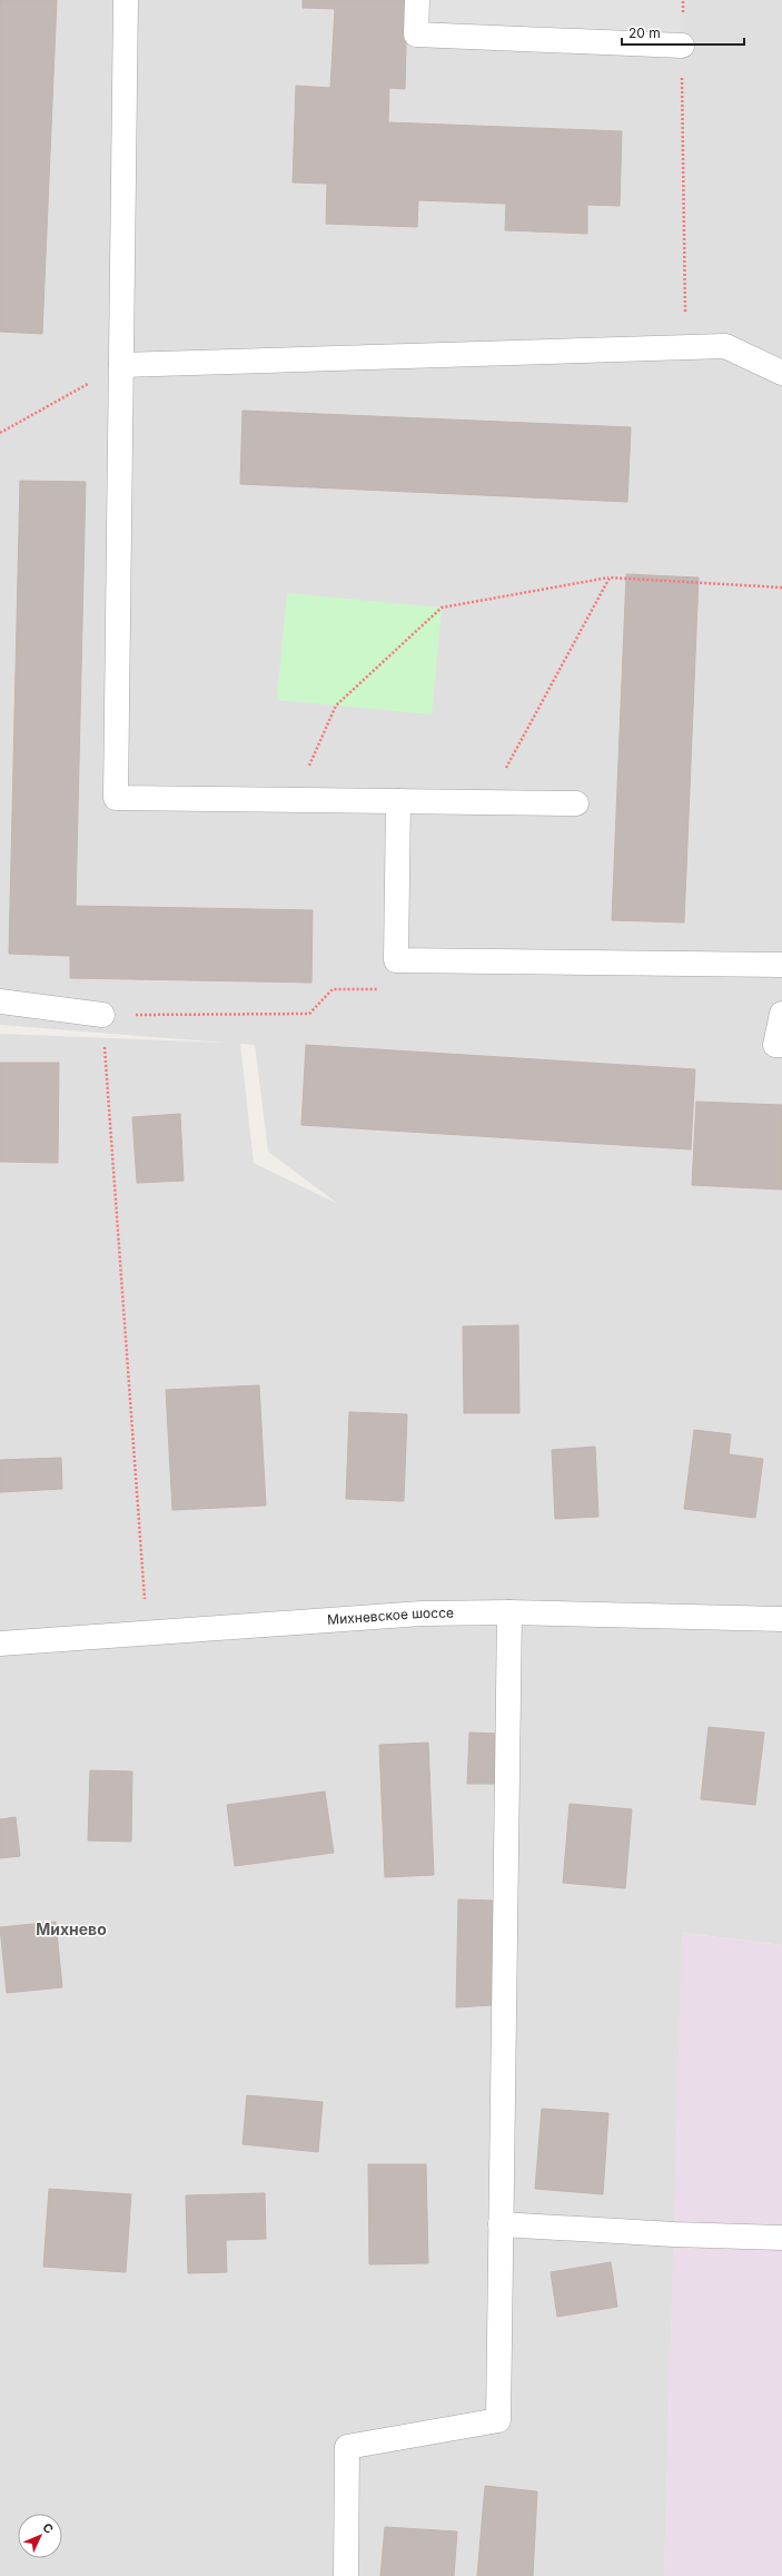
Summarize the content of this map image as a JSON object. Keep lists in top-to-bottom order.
{
  "streets": {
    "street": ["Михневское шоссе"]
  },
  "districts": ["Михнево"],
  "scale_bar": "20 m",
  "north": "top right"
}
